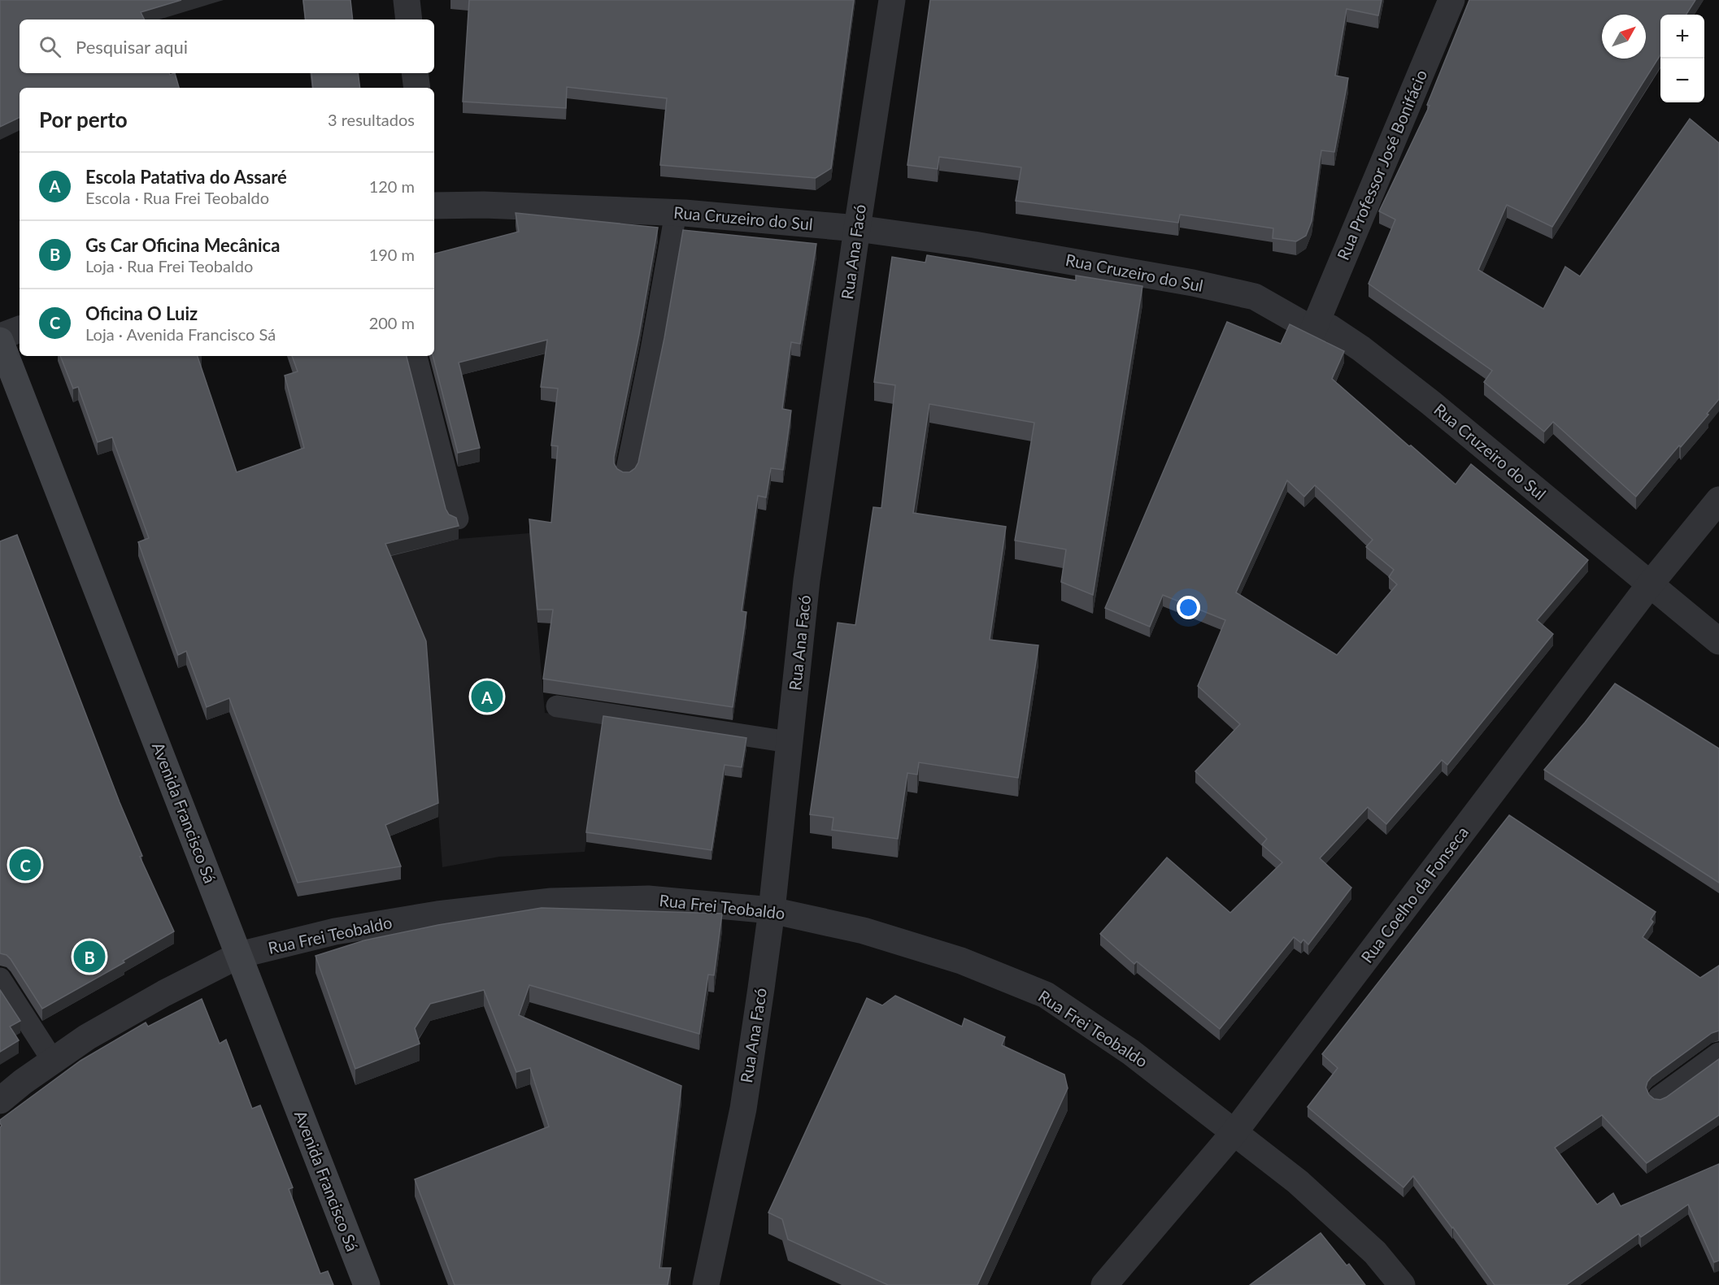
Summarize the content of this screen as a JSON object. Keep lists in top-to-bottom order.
{
  "streets": {
    "main road": ["Avenida Francisco Sá"],
    "street": [
      "Rua Professor José Bonifácio",
      "Rua Cruzeiro do Sul",
      "Rua Ana Facó",
      "Rua Coelho da Fonseca",
      "Rua Frei Teobaldo"
    ]
  },
  "crossings": [
    ["Rua Professor José Bonifácio", "Rua Cruzeiro do Sul"],
    ["Rua Cruzeiro do Sul", "Rua Ana Facó"],
    ["Rua Cruzeiro do Sul", "Rua Coelho da Fonseca"],
    ["Rua Ana Facó", "Rua Frei Teobaldo"],
    ["Avenida Francisco Sá", "Rua Frei Teobaldo"],
    ["Rua Coelho da Fonseca", "Rua Frei Teobaldo"]
  ],
  "north": "top right",
  "page": {
    "map_buttons": ["+", "−"],
    "search": "Pesquisar aqui",
    "heading": ["Por perto", "3 resultados"],
    "list": [
      {
        "mark": "A",
        "name": "Escola Patativa do Assaré",
        "note": "Escola · Rua Frei Teobaldo",
        "value": "120 m"
      },
      {
        "mark": "B",
        "name": "Gs Car Oficina Mecânica",
        "note": "Loja · Rua Frei Teobaldo",
        "value": "190 m"
      },
      {
        "mark": "C",
        "name": "Oficina O Luiz",
        "note": "Loja · Avenida Francisco Sá",
        "value": "200 m"
      }
    ],
    "pins": ["A", "C", "B"]
  }
}
